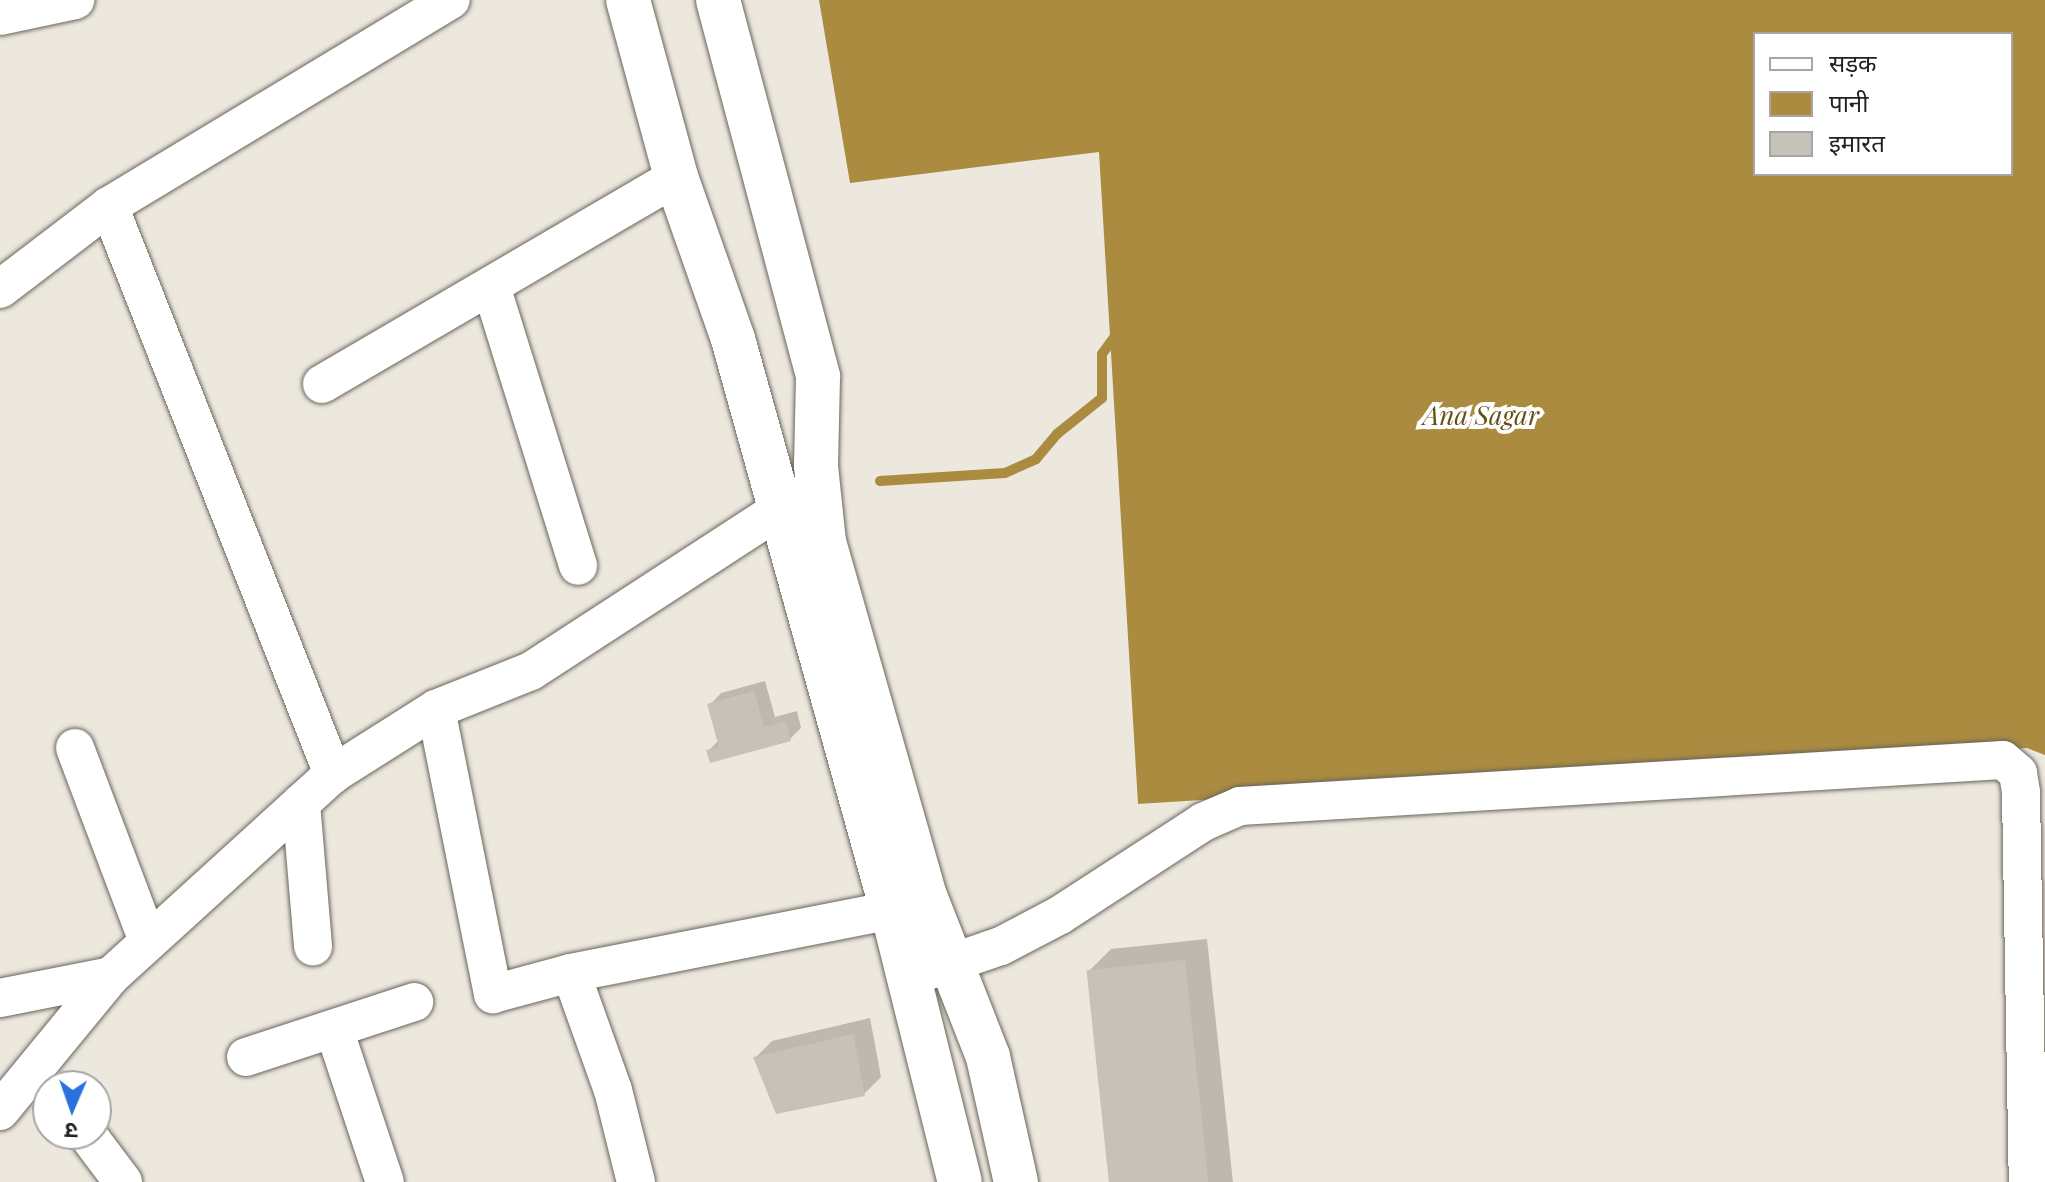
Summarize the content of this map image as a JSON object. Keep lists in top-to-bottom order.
{
  "water": ["Ana Sagar"],
  "legend": ["सड़क", "पानी", "इमारत"],
  "north": "bottom"
}
